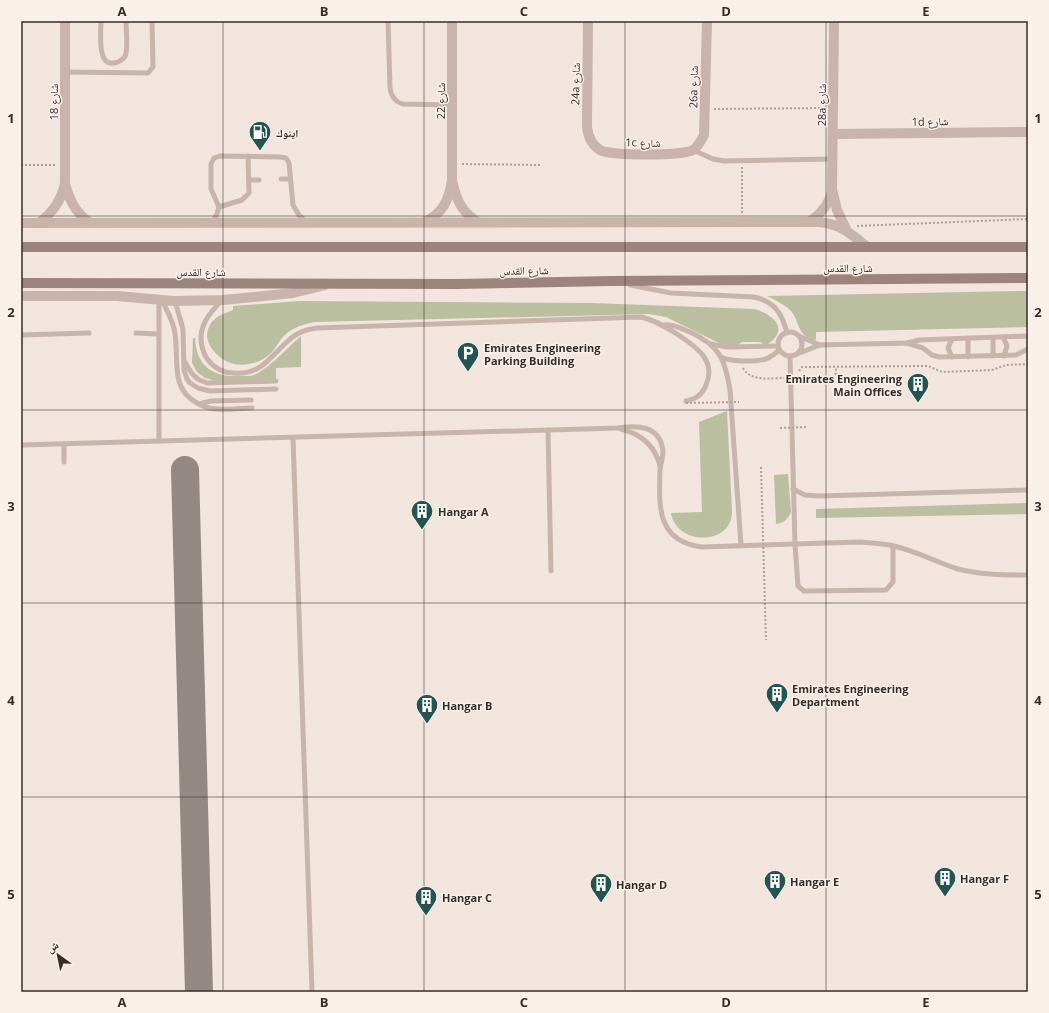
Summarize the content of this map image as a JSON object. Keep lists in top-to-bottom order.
{
  "streets": {
    "main road": ["شارع القدس"],
    "street": [
      "24a شارع",
      "26a شارع",
      "شارع 22",
      "شارع 18",
      "28a شارع",
      "1d شارع",
      "1c شارع"
    ]
  },
  "crossings": [
    ["24a شارع", "1c شارع"],
    ["26a شارع", "1c شارع"],
    ["28a شارع", "1d شارع"]
  ],
  "places": {
    "fuel station": ["اينوك"],
    "parking": ["Emirates Engineering Parking Building"],
    "building": [
      "Emirates Engineering Main Offices",
      "Hangar A",
      "Emirates Engineering Department",
      "Hangar B",
      "Hangar F",
      "Hangar E",
      "Hangar D",
      "Hangar C"
    ]
  },
  "north": "top left",
  "grid": {
    "columns": [
      "A",
      "B",
      "C",
      "D",
      "E"
    ],
    "rows": [
      "1",
      "2",
      "3",
      "4",
      "5"
    ]
  }
}
